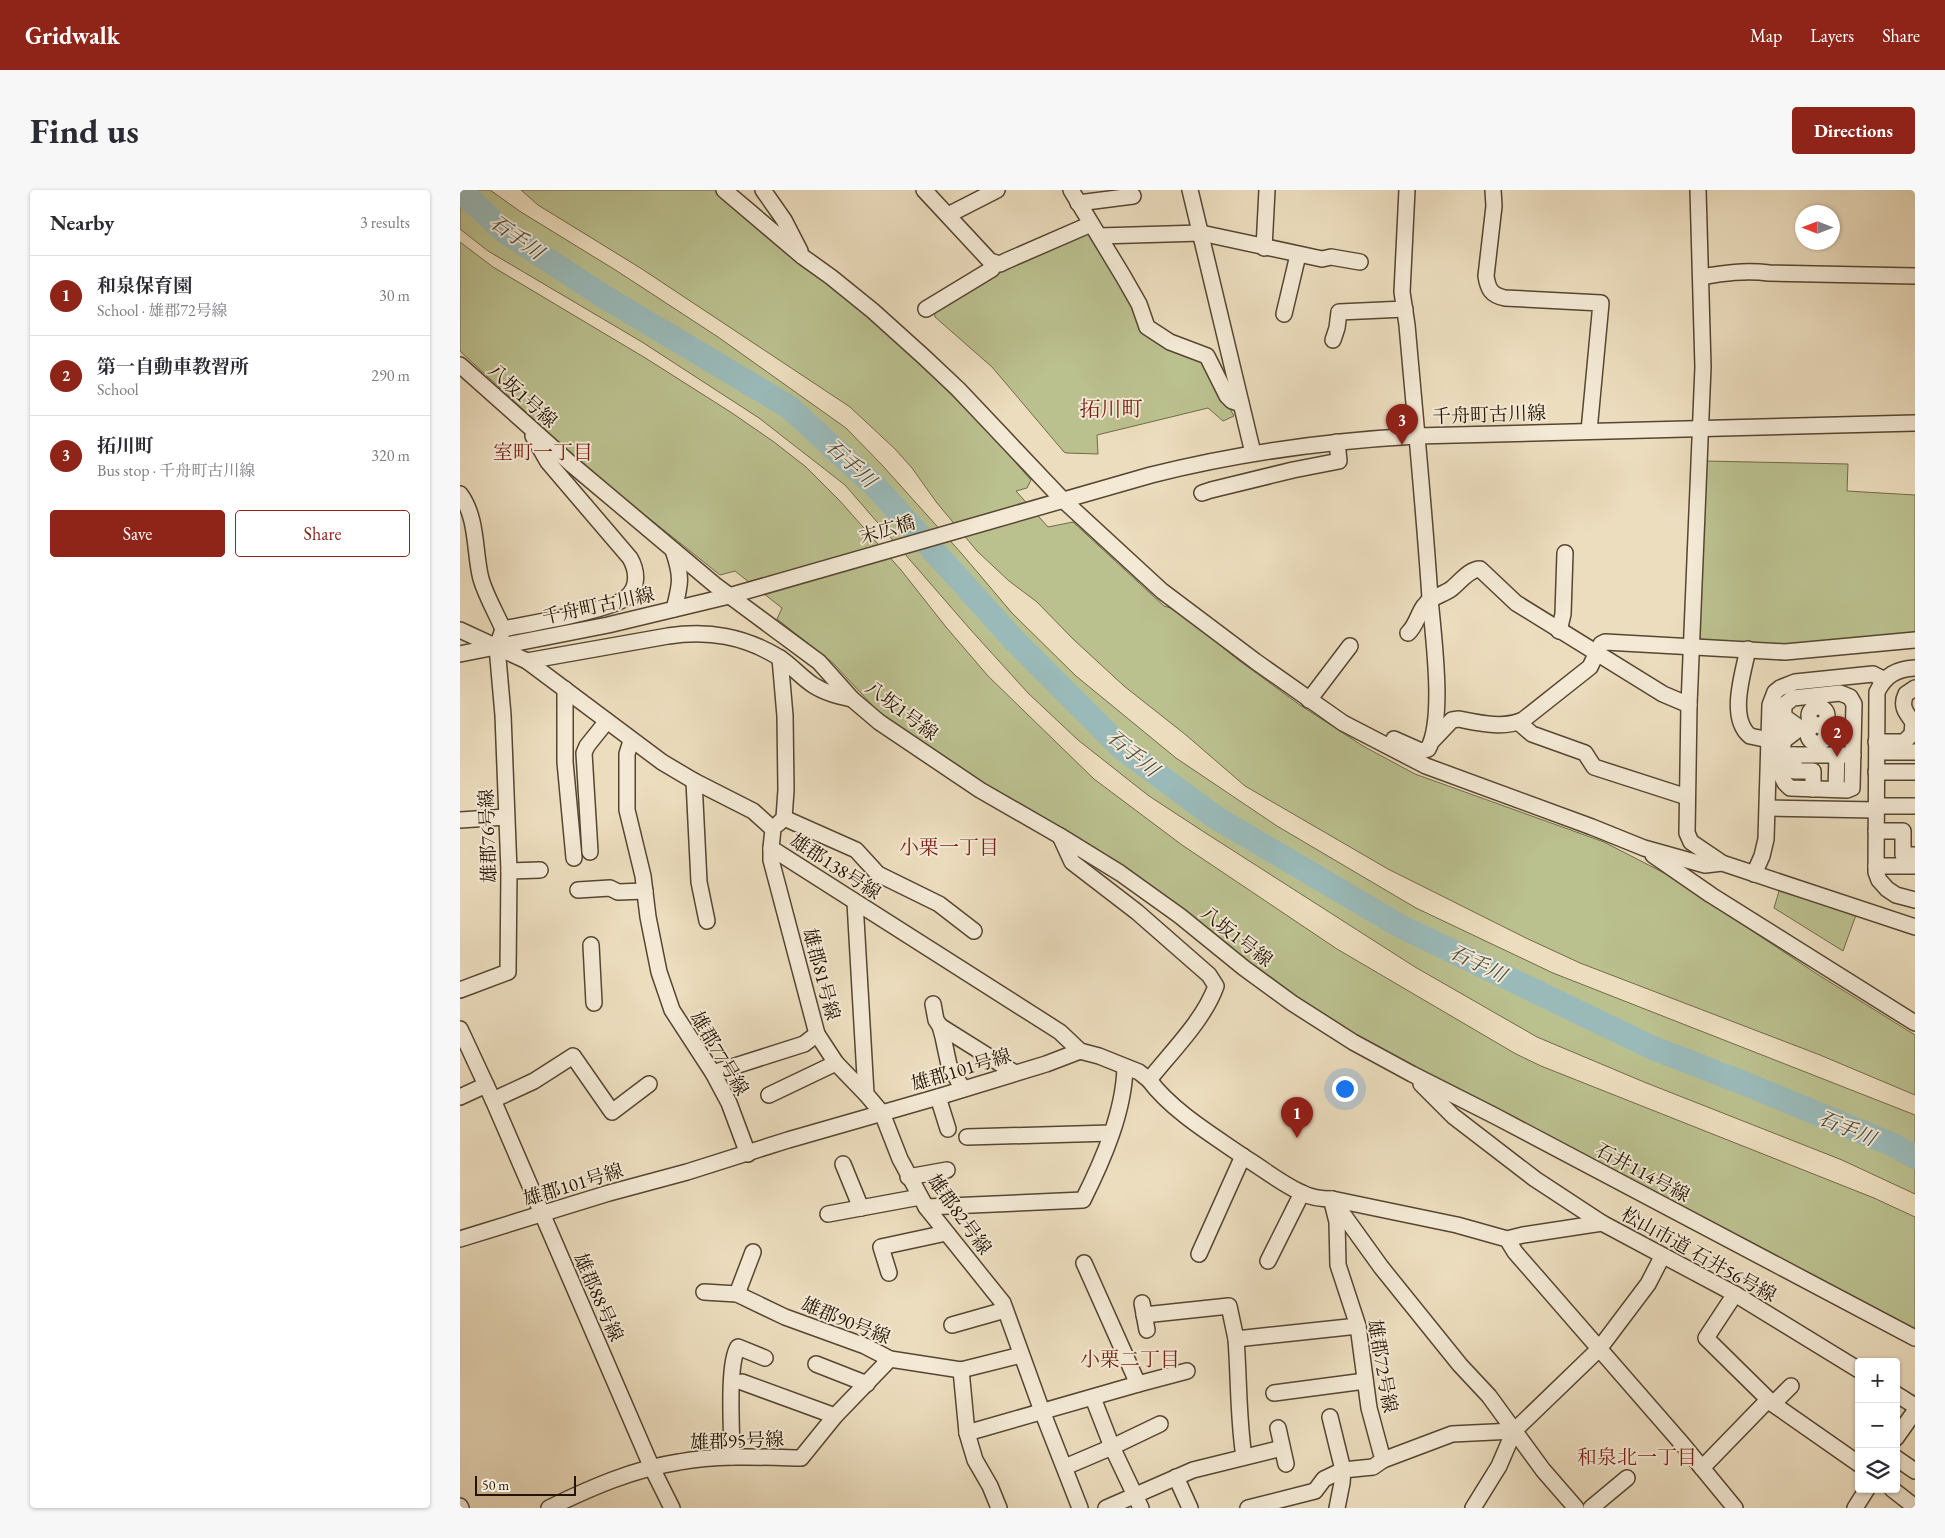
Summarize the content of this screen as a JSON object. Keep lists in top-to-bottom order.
{
  "streets": {
    "street": [
      "八坂1号線",
      "千舟町古川線",
      "末広橋",
      "雄郡76号線",
      "雄郡138号線",
      "雄郡81号線",
      "雄郡77号線",
      "雄郡101号線",
      "石井114号線",
      "雄郡82号線",
      "松山市道 石井56号線",
      "雄郡88号線",
      "雄郡90号線",
      "雄郡72号線",
      "雄郡95号線"
    ]
  },
  "crossings": [
    ["八坂1号線", "千舟町古川線"],
    ["八坂1号線", "石井114号線"],
    ["千舟町古川線", "末広橋"],
    ["千舟町古川線", "雄郡76号線"],
    ["千舟町古川線", "雄郡138号線"],
    ["雄郡76号線", "雄郡138号線"],
    ["雄郡138号線", "雄郡81号線"],
    ["雄郡138号線", "雄郡77号線"],
    ["雄郡138号線", "雄郡101号線"],
    ["雄郡81号線", "雄郡82号線"],
    ["雄郡77号線", "雄郡101号線"],
    ["雄郡101号線", "雄郡82号線"],
    ["雄郡101号線", "雄郡88号線"],
    ["雄郡82号線", "雄郡90号線"],
    ["松山市道 石井56号線", "雄郡72号線"],
    ["雄郡88号線", "雄郡95号線"],
    ["雄郡90号線", "雄郡95号線"]
  ],
  "districts": [
    "拓川町",
    "室町一丁目",
    "小栗一丁目",
    "小栗二丁目",
    "和泉北一丁目"
  ],
  "water": ["石手川"],
  "scale_bar": "50 m",
  "north": "left",
  "page": {
    "header": "Gridwalk",
    "nav": ["Map", "Layers", "Share"],
    "buttons": [
      "Directions",
      ["Save", "Share"]
    ],
    "title": "Find us",
    "heading": ["Nearby", "3 results"],
    "list": [
      {
        "mark": "1",
        "name": "和泉保育園",
        "note": "School · 雄郡72号線",
        "value": "30 m"
      },
      {
        "mark": "2",
        "name": "第一自動車教習所",
        "note": "School",
        "value": "290 m"
      },
      {
        "mark": "3",
        "name": "拓川町",
        "note": "Bus stop · 千舟町古川線",
        "value": "320 m"
      }
    ],
    "pins": ["3", "2", "1"],
    "map_buttons": ["+", "−"],
    "scale": "50 m"
  }
}
